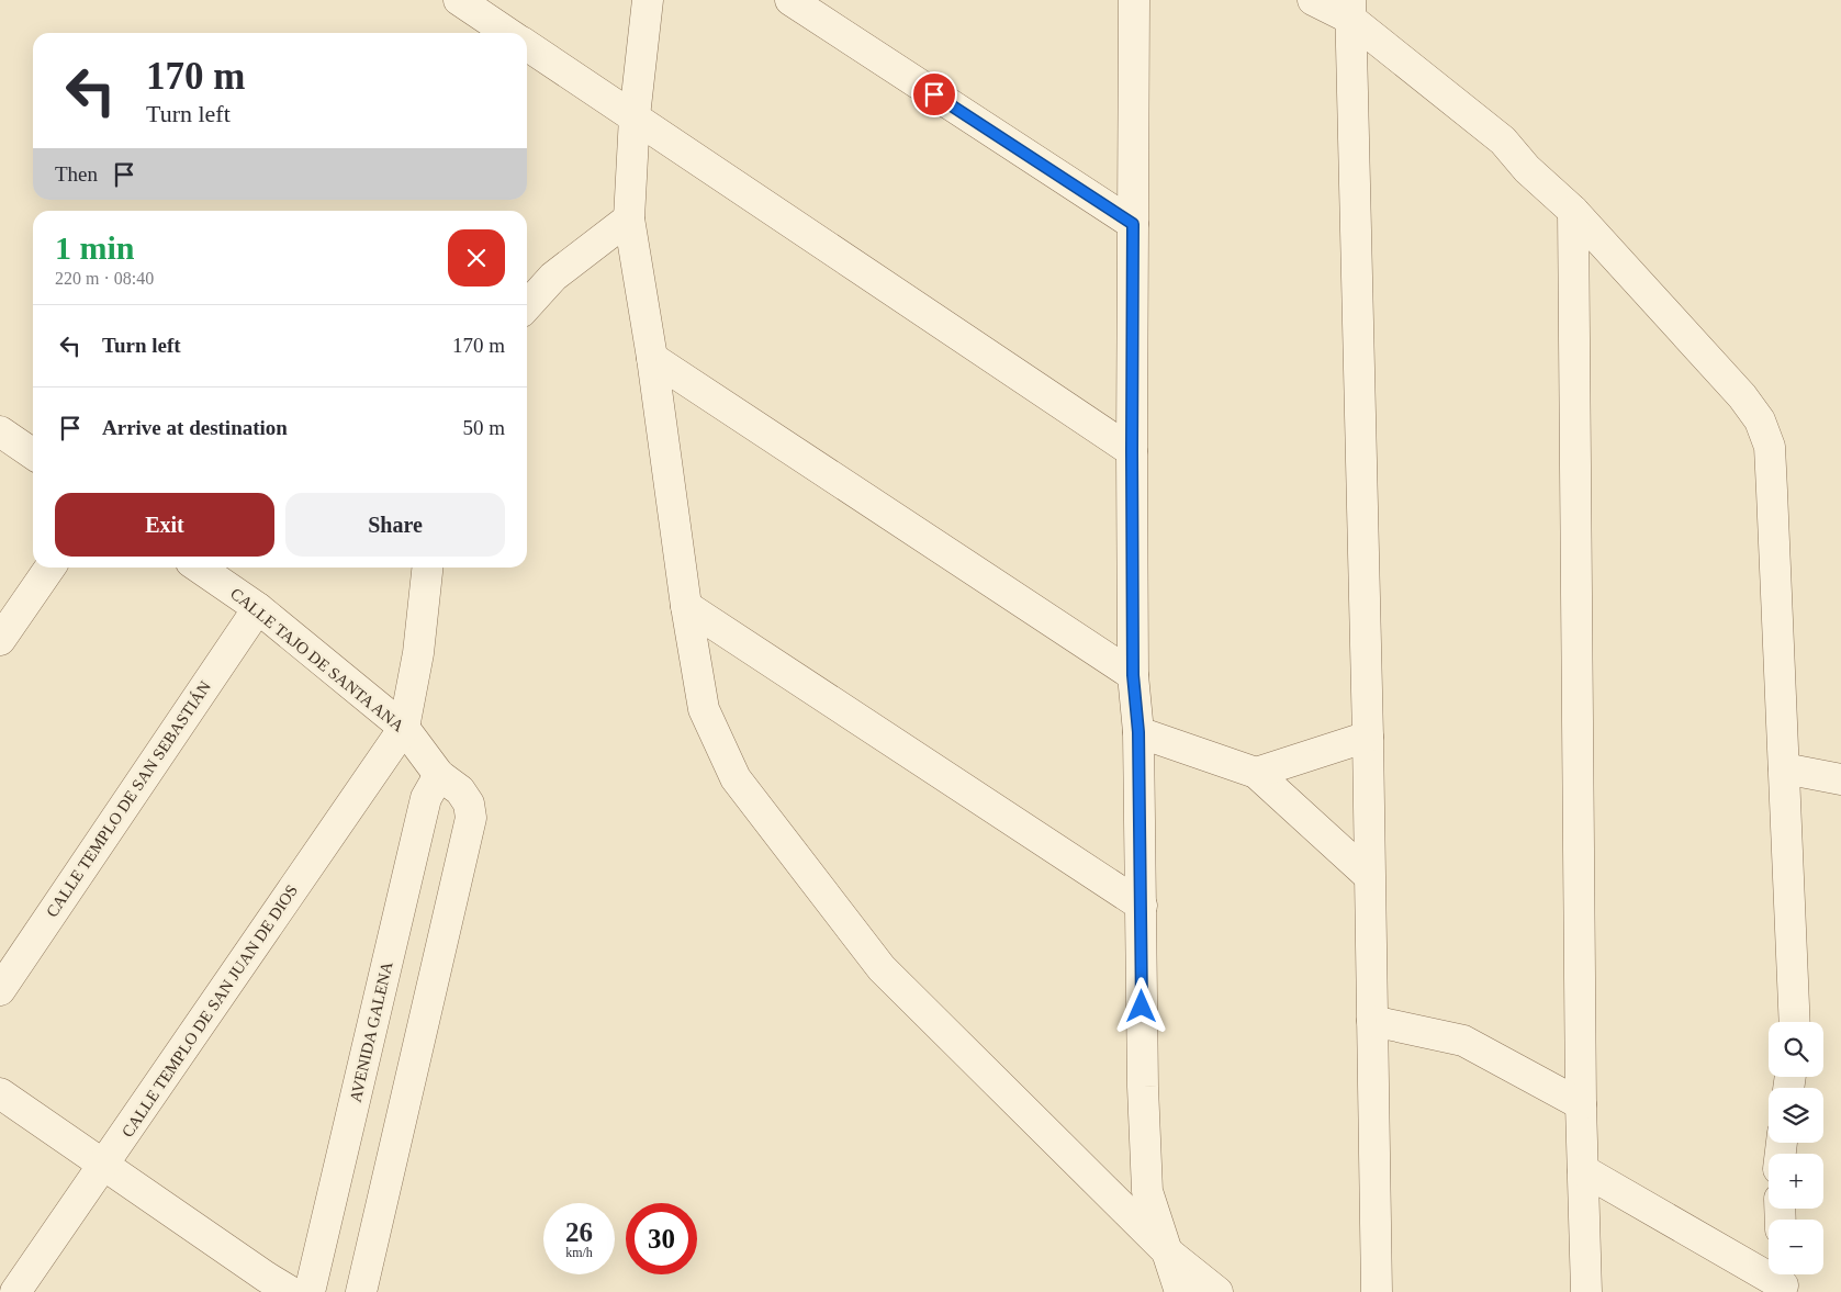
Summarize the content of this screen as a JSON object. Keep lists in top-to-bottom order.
{
  "streets": {
    "street": [
      "CALLE TAJO DE SANTA ANA",
      "CALLE TEMPLO DE SAN SEBASTIÁN",
      "CALLE TEMPLO DE SAN JUAN DE DIOS",
      "AVENIDA GALENA"
    ]
  },
  "crossings": [
    ["CALLE TAJO DE SANTA ANA", "CALLE TEMPLO DE SAN SEBASTIÁN"],
    ["CALLE TAJO DE SANTA ANA", "CALLE TEMPLO DE SAN JUAN DE DIOS"],
    ["CALLE TAJO DE SANTA ANA", "AVENIDA GALENA"]
  ],
  "page": {
    "turn": ["170 m", "Turn left"],
    "then": "Then",
    "heading": ["1 min", "220 m · 08:40"],
    "list": [
      {
        "name": "Turn left",
        "value": "170 m"
      },
      {
        "name": "Arrive at destination",
        "value": "50 m"
      }
    ],
    "buttons": ["Exit", "Share"],
    "map_buttons": ["+", "−"],
    "speed": "26 km/h",
    "limit": "30"
  }
}
